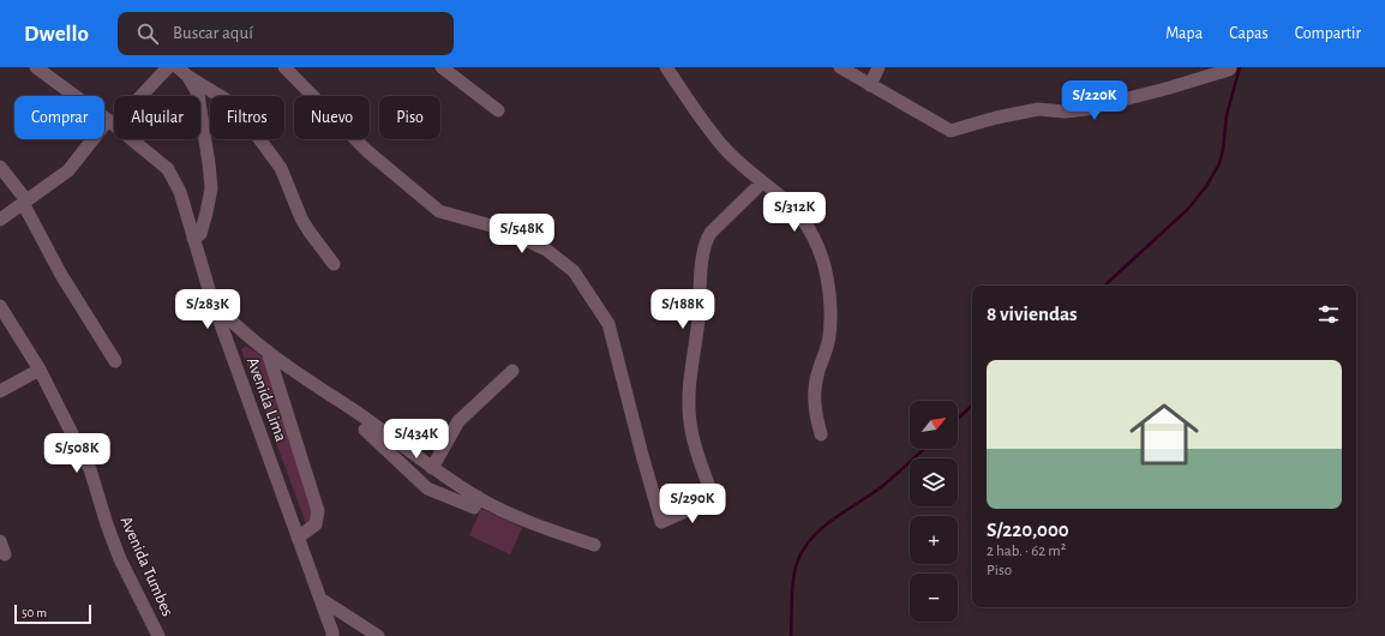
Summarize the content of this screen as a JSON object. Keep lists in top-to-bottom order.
{
  "streets": {
    "street": ["Avenida Lima", "Avenida Tumbes"]
  },
  "scale_bar": "50 m",
  "north": "top right",
  "page": {
    "header": "Dwello",
    "search": "Buscar aquí",
    "nav": ["Mapa", "Capas", "Compartir"],
    "price": [
      "S/220K",
      "S/312K",
      "S/548K",
      "S/283K",
      "S/188K",
      "S/434K",
      "S/508K",
      "S/290K"
    ],
    "chip": [
      "Comprar",
      "Alquilar",
      "Filtros",
      "Nuevo",
      "Piso"
    ],
    "heading": "8 viviendas",
    "list": [
      {
        "name": "S/220,000",
        "note": "2 hab. · 62 m² · Piso"
      }
    ],
    "map_buttons": ["+", "−"],
    "scale": "50 m"
  }
}
